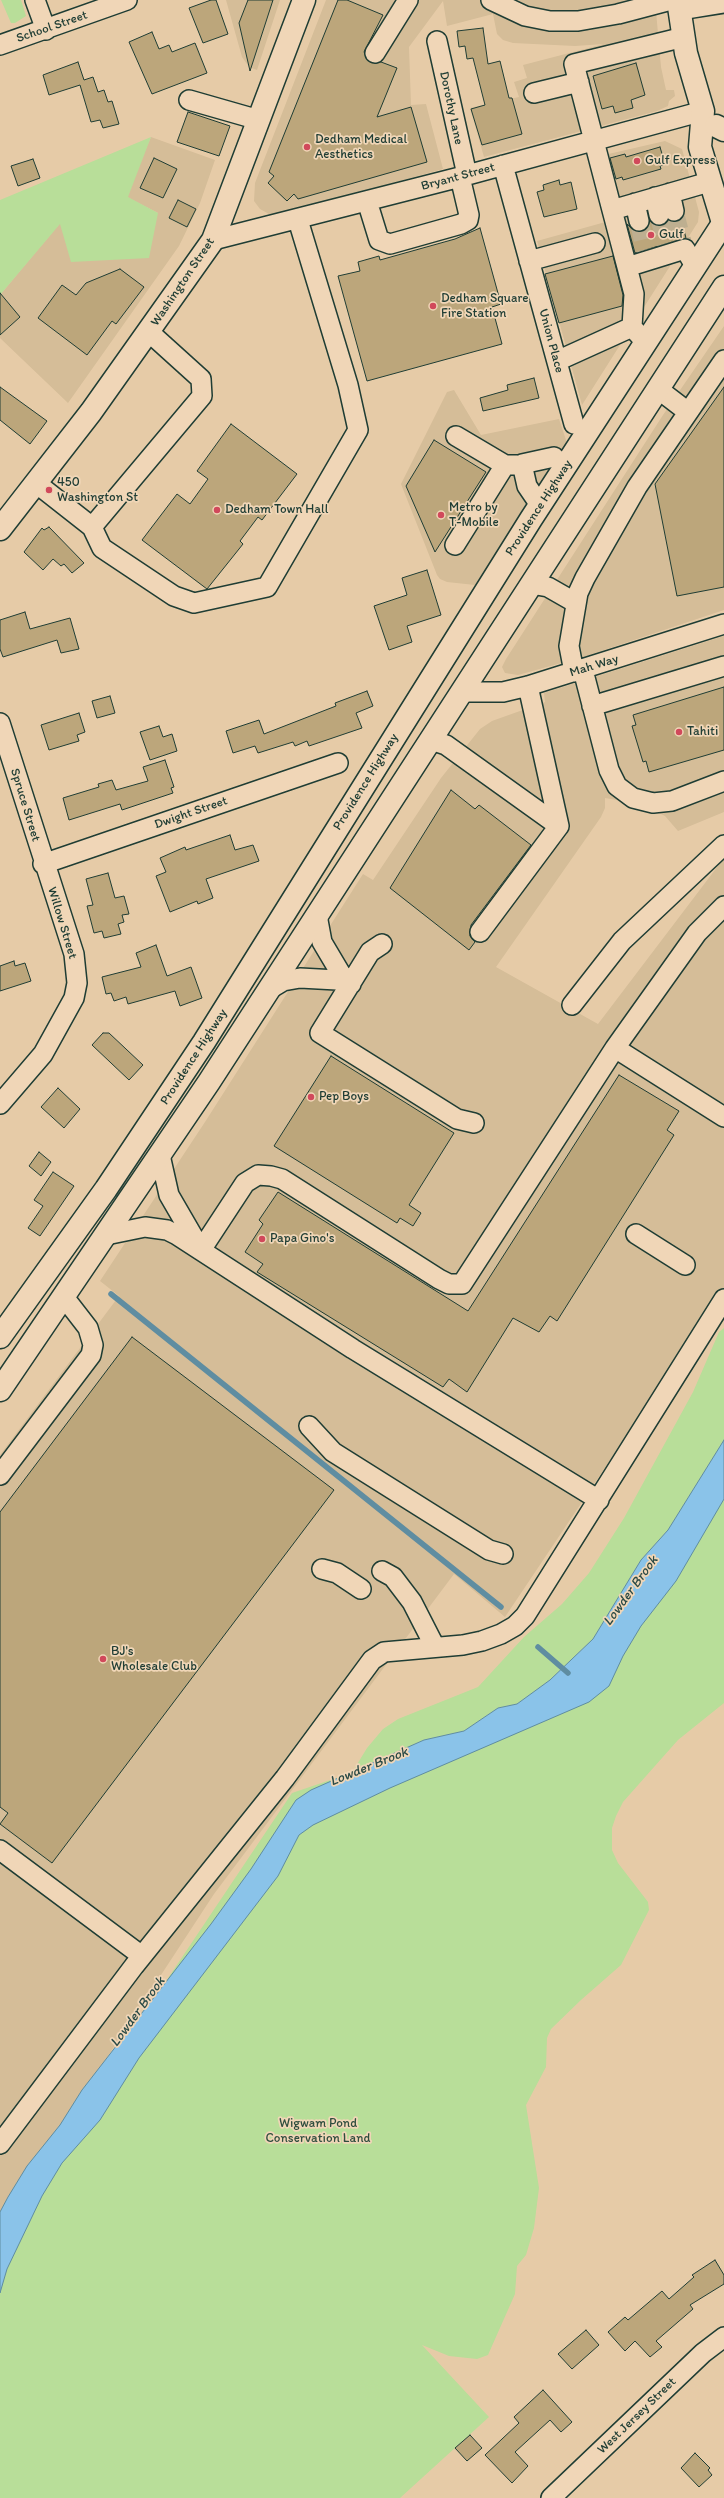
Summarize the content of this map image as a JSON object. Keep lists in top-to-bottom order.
{
  "streets": {
    "main road": ["Washington Street", "Providence Highway"],
    "street": [
      "School Street",
      "Dorothy Lane",
      "Bryant Street",
      "Union Place",
      "Mah Way",
      "Spruce Street",
      "Dwight Street",
      "Willow Street",
      "West Jersey Street"
    ]
  },
  "crossings": [
    ["Dorothy Lane", "Bryant Street"],
    ["Bryant Street", "Washington Street"],
    ["Bryant Street", "Union Place"],
    ["Providence Highway", "Mah Way"],
    ["Spruce Street", "Dwight Street"],
    ["Spruce Street", "Willow Street"],
    ["Dwight Street", "Willow Street"]
  ],
  "water": ["Lowder Brook"],
  "parks": ["Wigwam Pond Conservation Land"],
  "places": [
    "Dedham Medical Aesthetics",
    "Gulf Express",
    "Gulf",
    "Dedham Square Fire Station",
    "450 Washington St",
    "Dedham Town Hall",
    "Metro by T-Mobile",
    "Tahiti",
    "Pep Boys",
    "Papa Gino's",
    "BJ's Wholesale Club"
  ]
}
